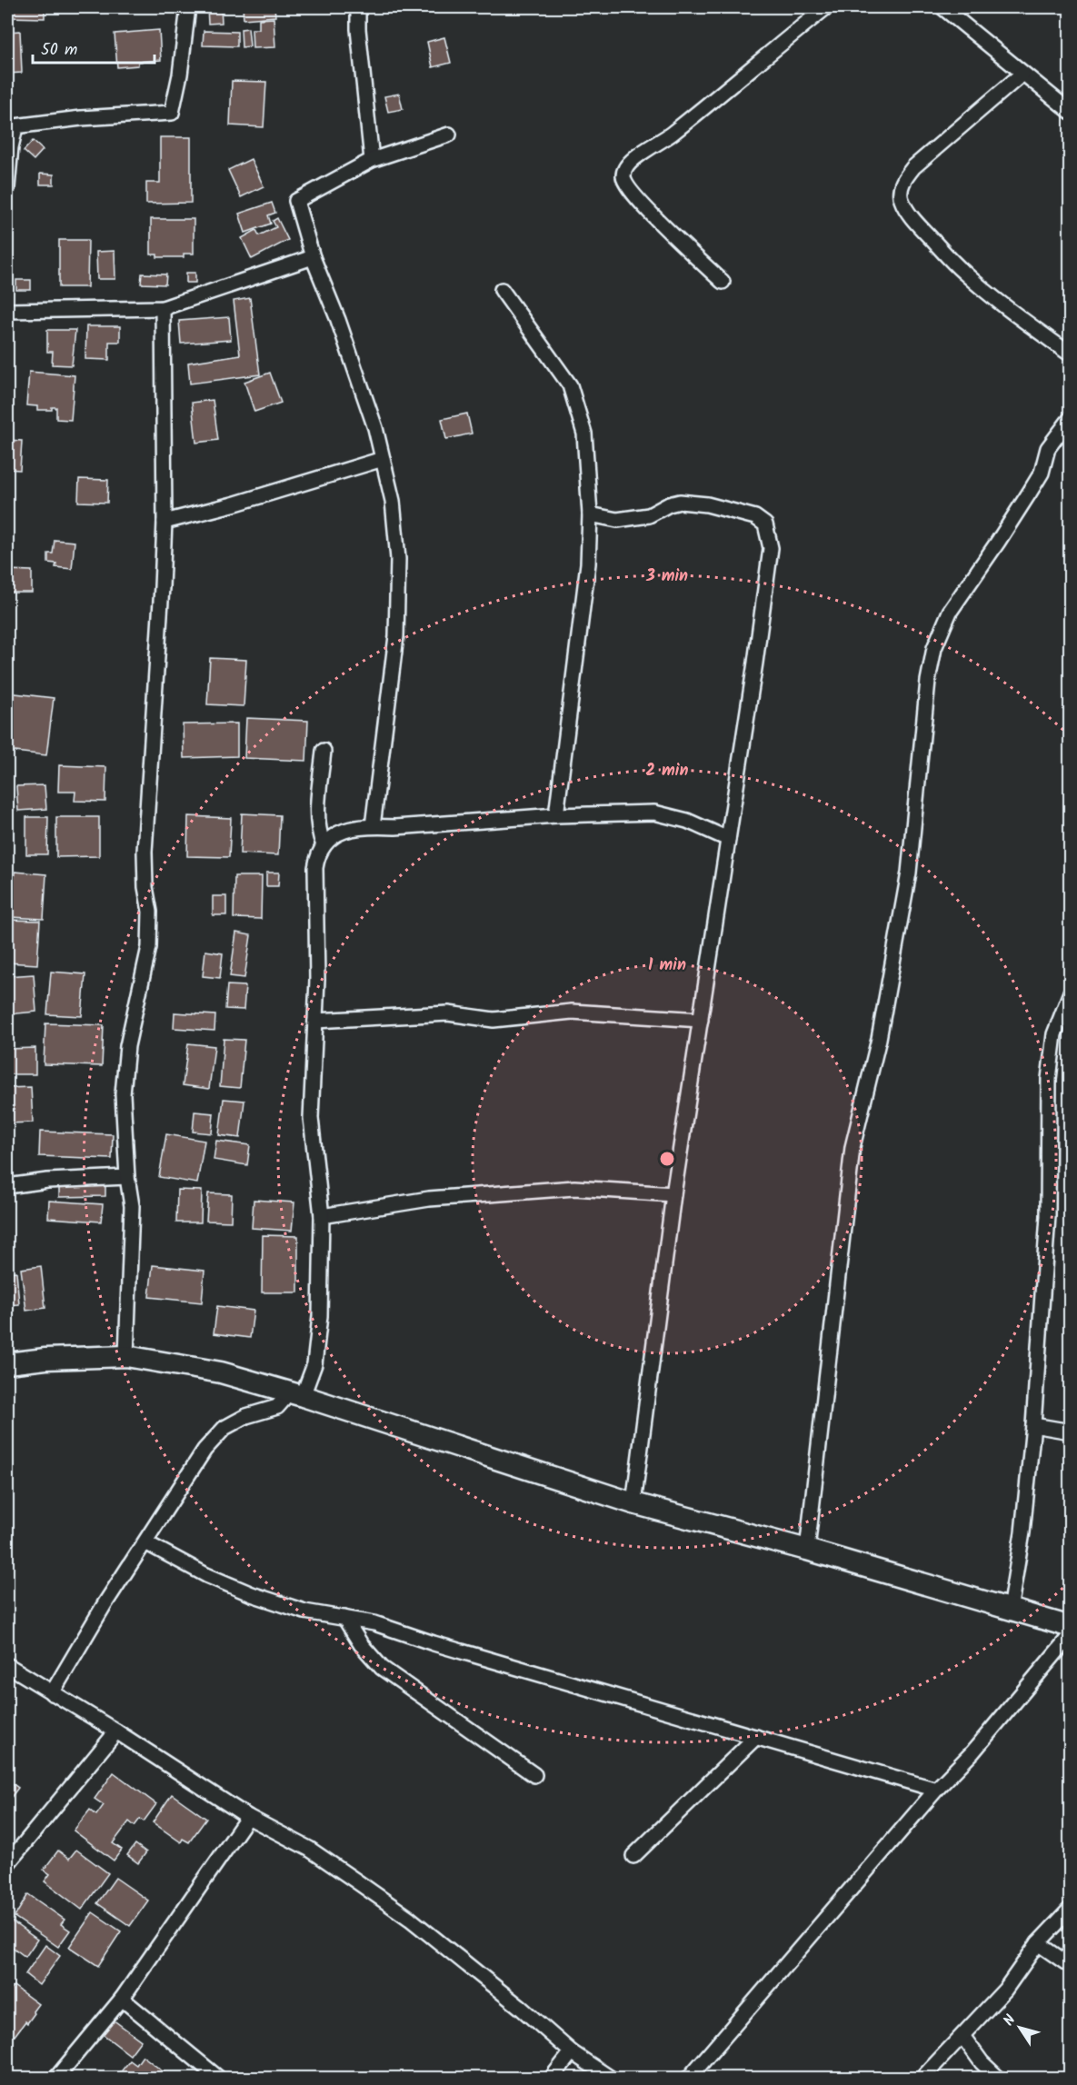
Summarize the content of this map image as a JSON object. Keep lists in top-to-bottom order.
{
  "scale_bar": "50 m",
  "north": "top left",
  "rings": ["3 min", "2 min", "1 min"]
}
